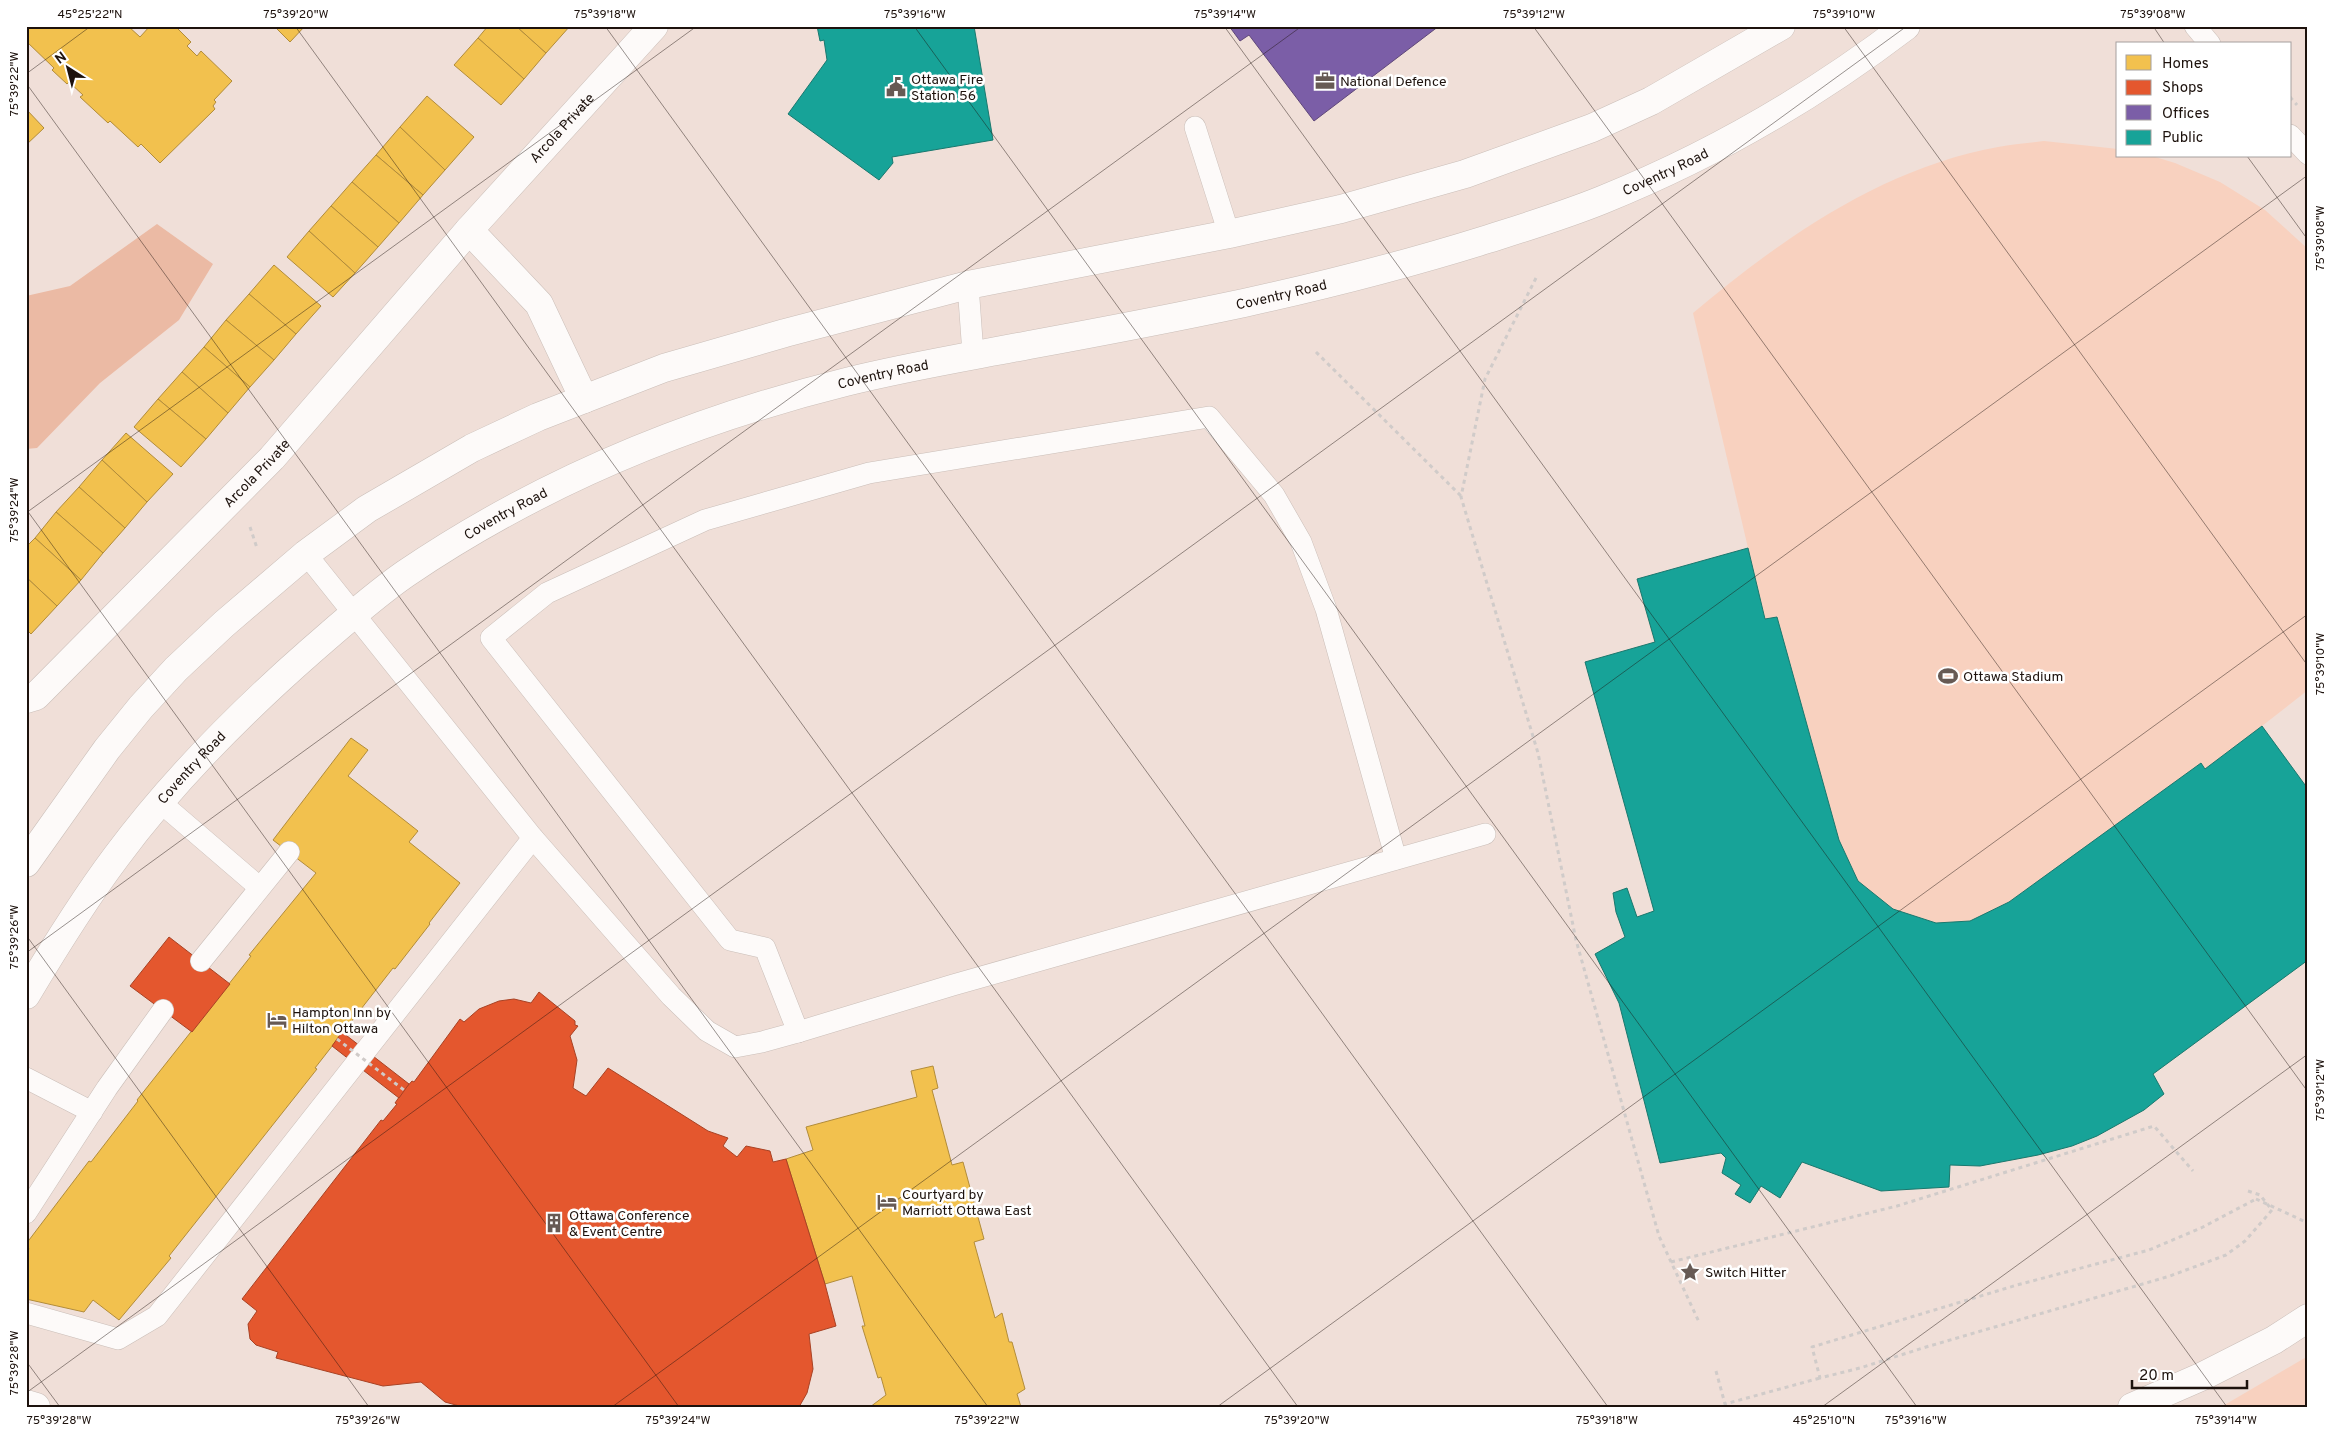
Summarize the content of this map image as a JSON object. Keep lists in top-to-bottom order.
{
  "streets": {
    "main road": ["Arcola Private", "Coventry Road"]
  },
  "places": {
    "office": ["National Defence"],
    "public building": ["Ottawa Fire Station 56"],
    "sports": ["Ottawa Stadium"],
    "hotel": ["Hampton Inn by Hilton Ottawa", "Courtyard by Marriott Ottawa East"],
    "building": ["Ottawa Conference & Event Centre"],
    "place": ["Switch Hitter"]
  },
  "legend": [
    "Homes",
    "Shops",
    "Offices",
    "Public"
  ],
  "scale_bar": "20 m",
  "north": "top left",
  "coordinates": [
    "45°25'22\"N",
    "75°39'20\"W",
    "75°39'18\"W",
    "75°39'16\"W",
    "75°39'14\"W",
    "75°39'12\"W",
    "75°39'10\"W",
    "75°39'08\"W",
    "75°39'22\"W",
    "75°39'24\"W",
    "75°39'26\"W",
    "75°39'28\"W",
    "45°25'10\"N"
  ]
}
